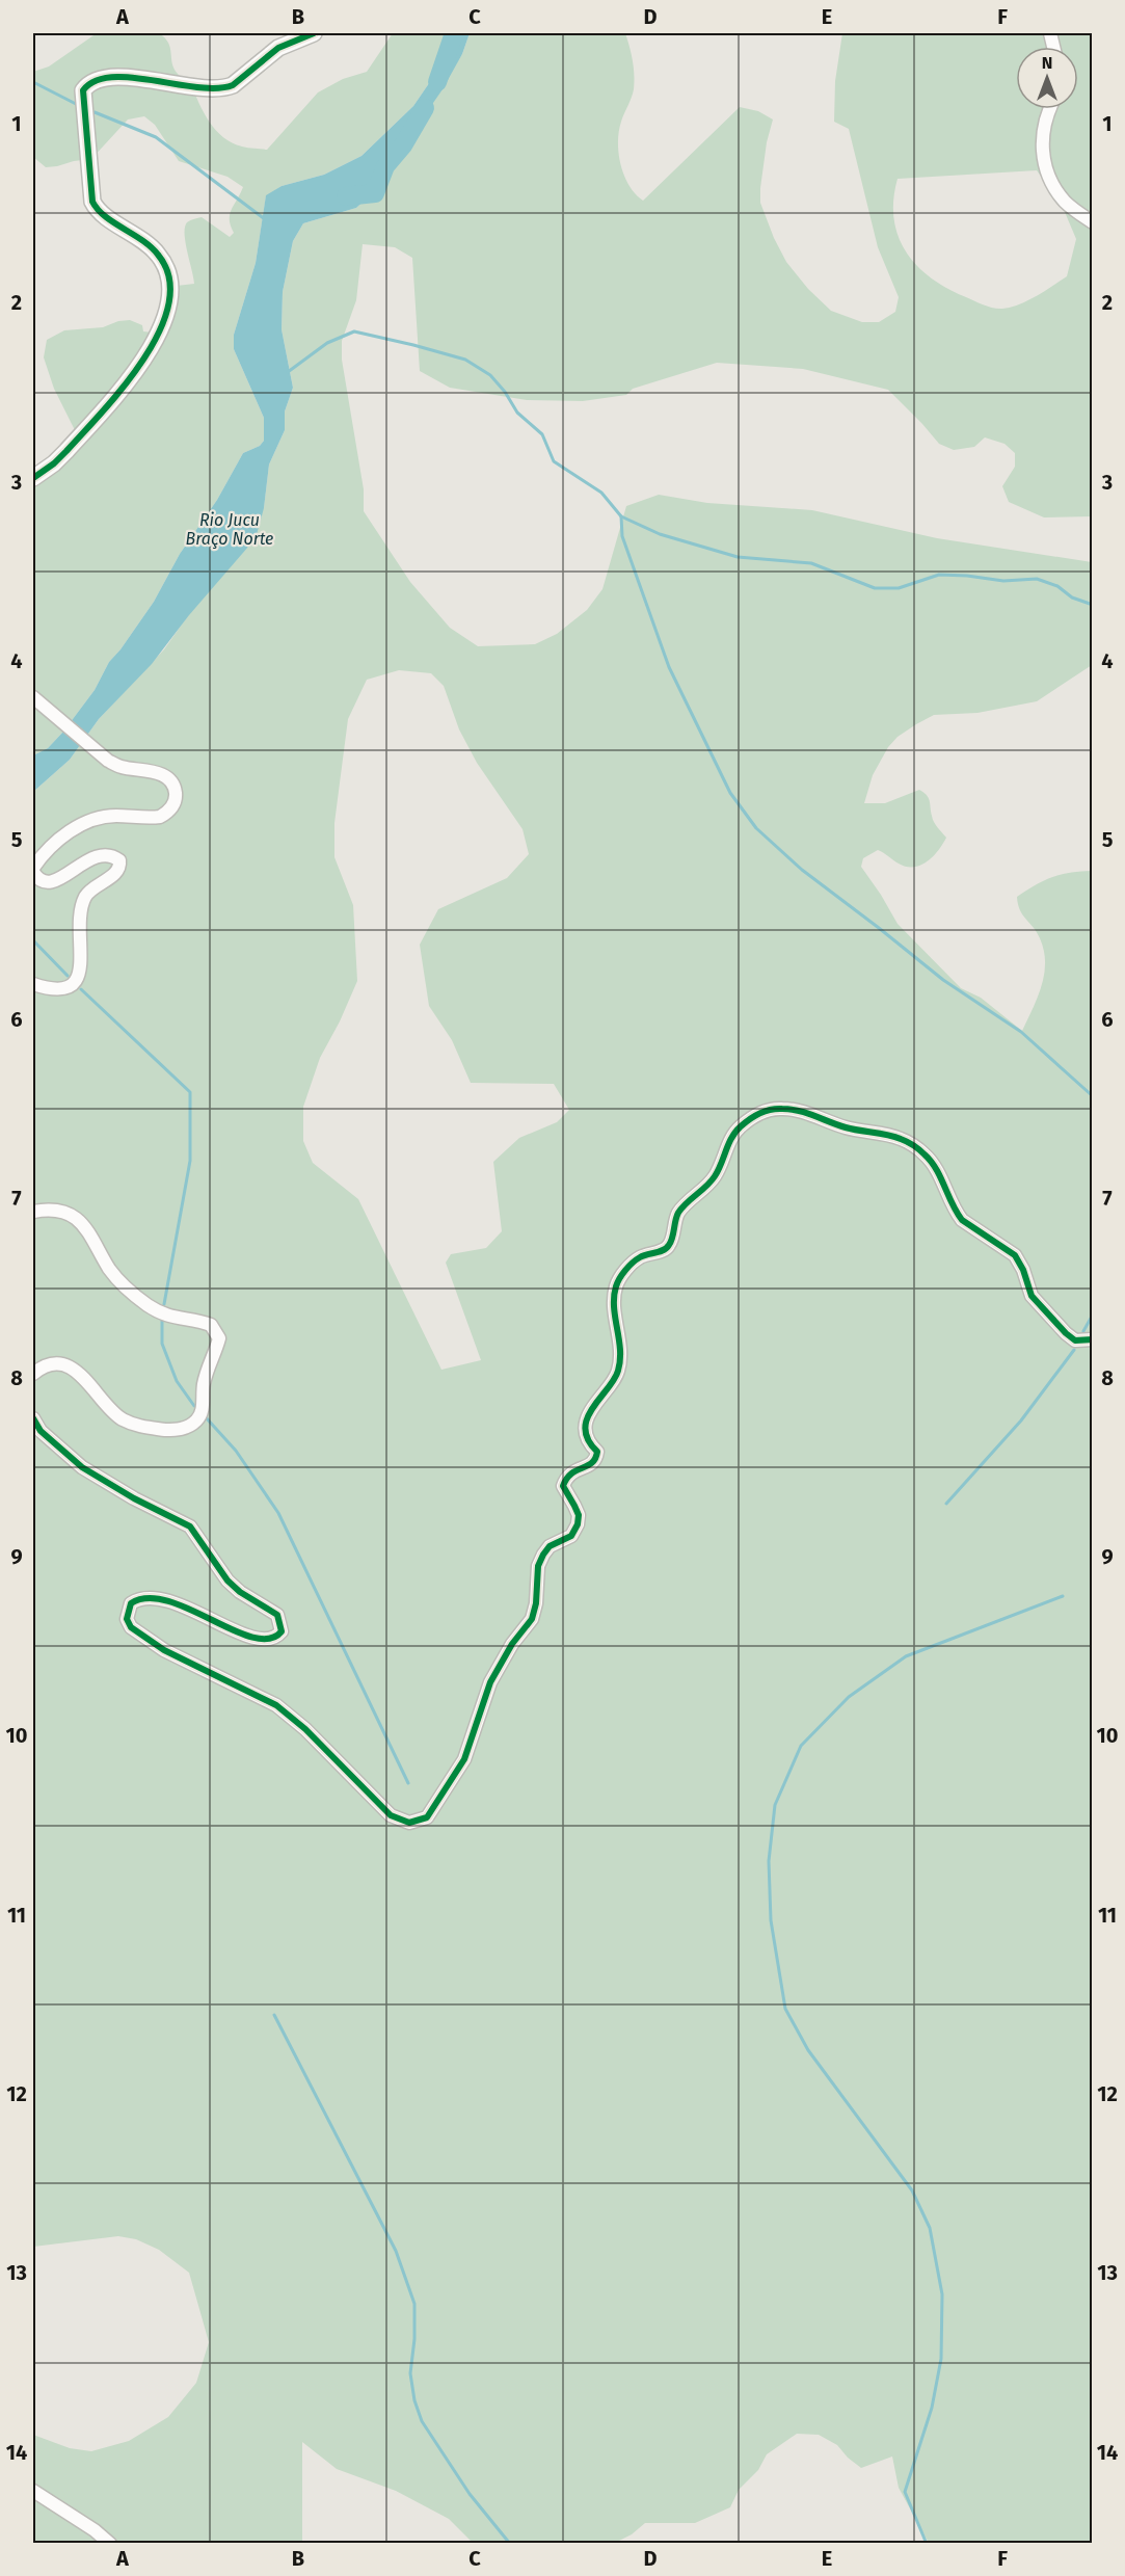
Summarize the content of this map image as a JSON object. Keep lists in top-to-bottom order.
{
  "water": ["Rio Jucu Braço Norte"],
  "north": "top",
  "grid": {
    "columns": [
      "A",
      "B",
      "C",
      "D",
      "E",
      "F"
    ],
    "rows": [
      "1",
      "2",
      "3",
      "4",
      "5",
      "6",
      "7",
      "8",
      "9",
      "10",
      "11",
      "12",
      "13",
      "14"
    ]
  }
}
